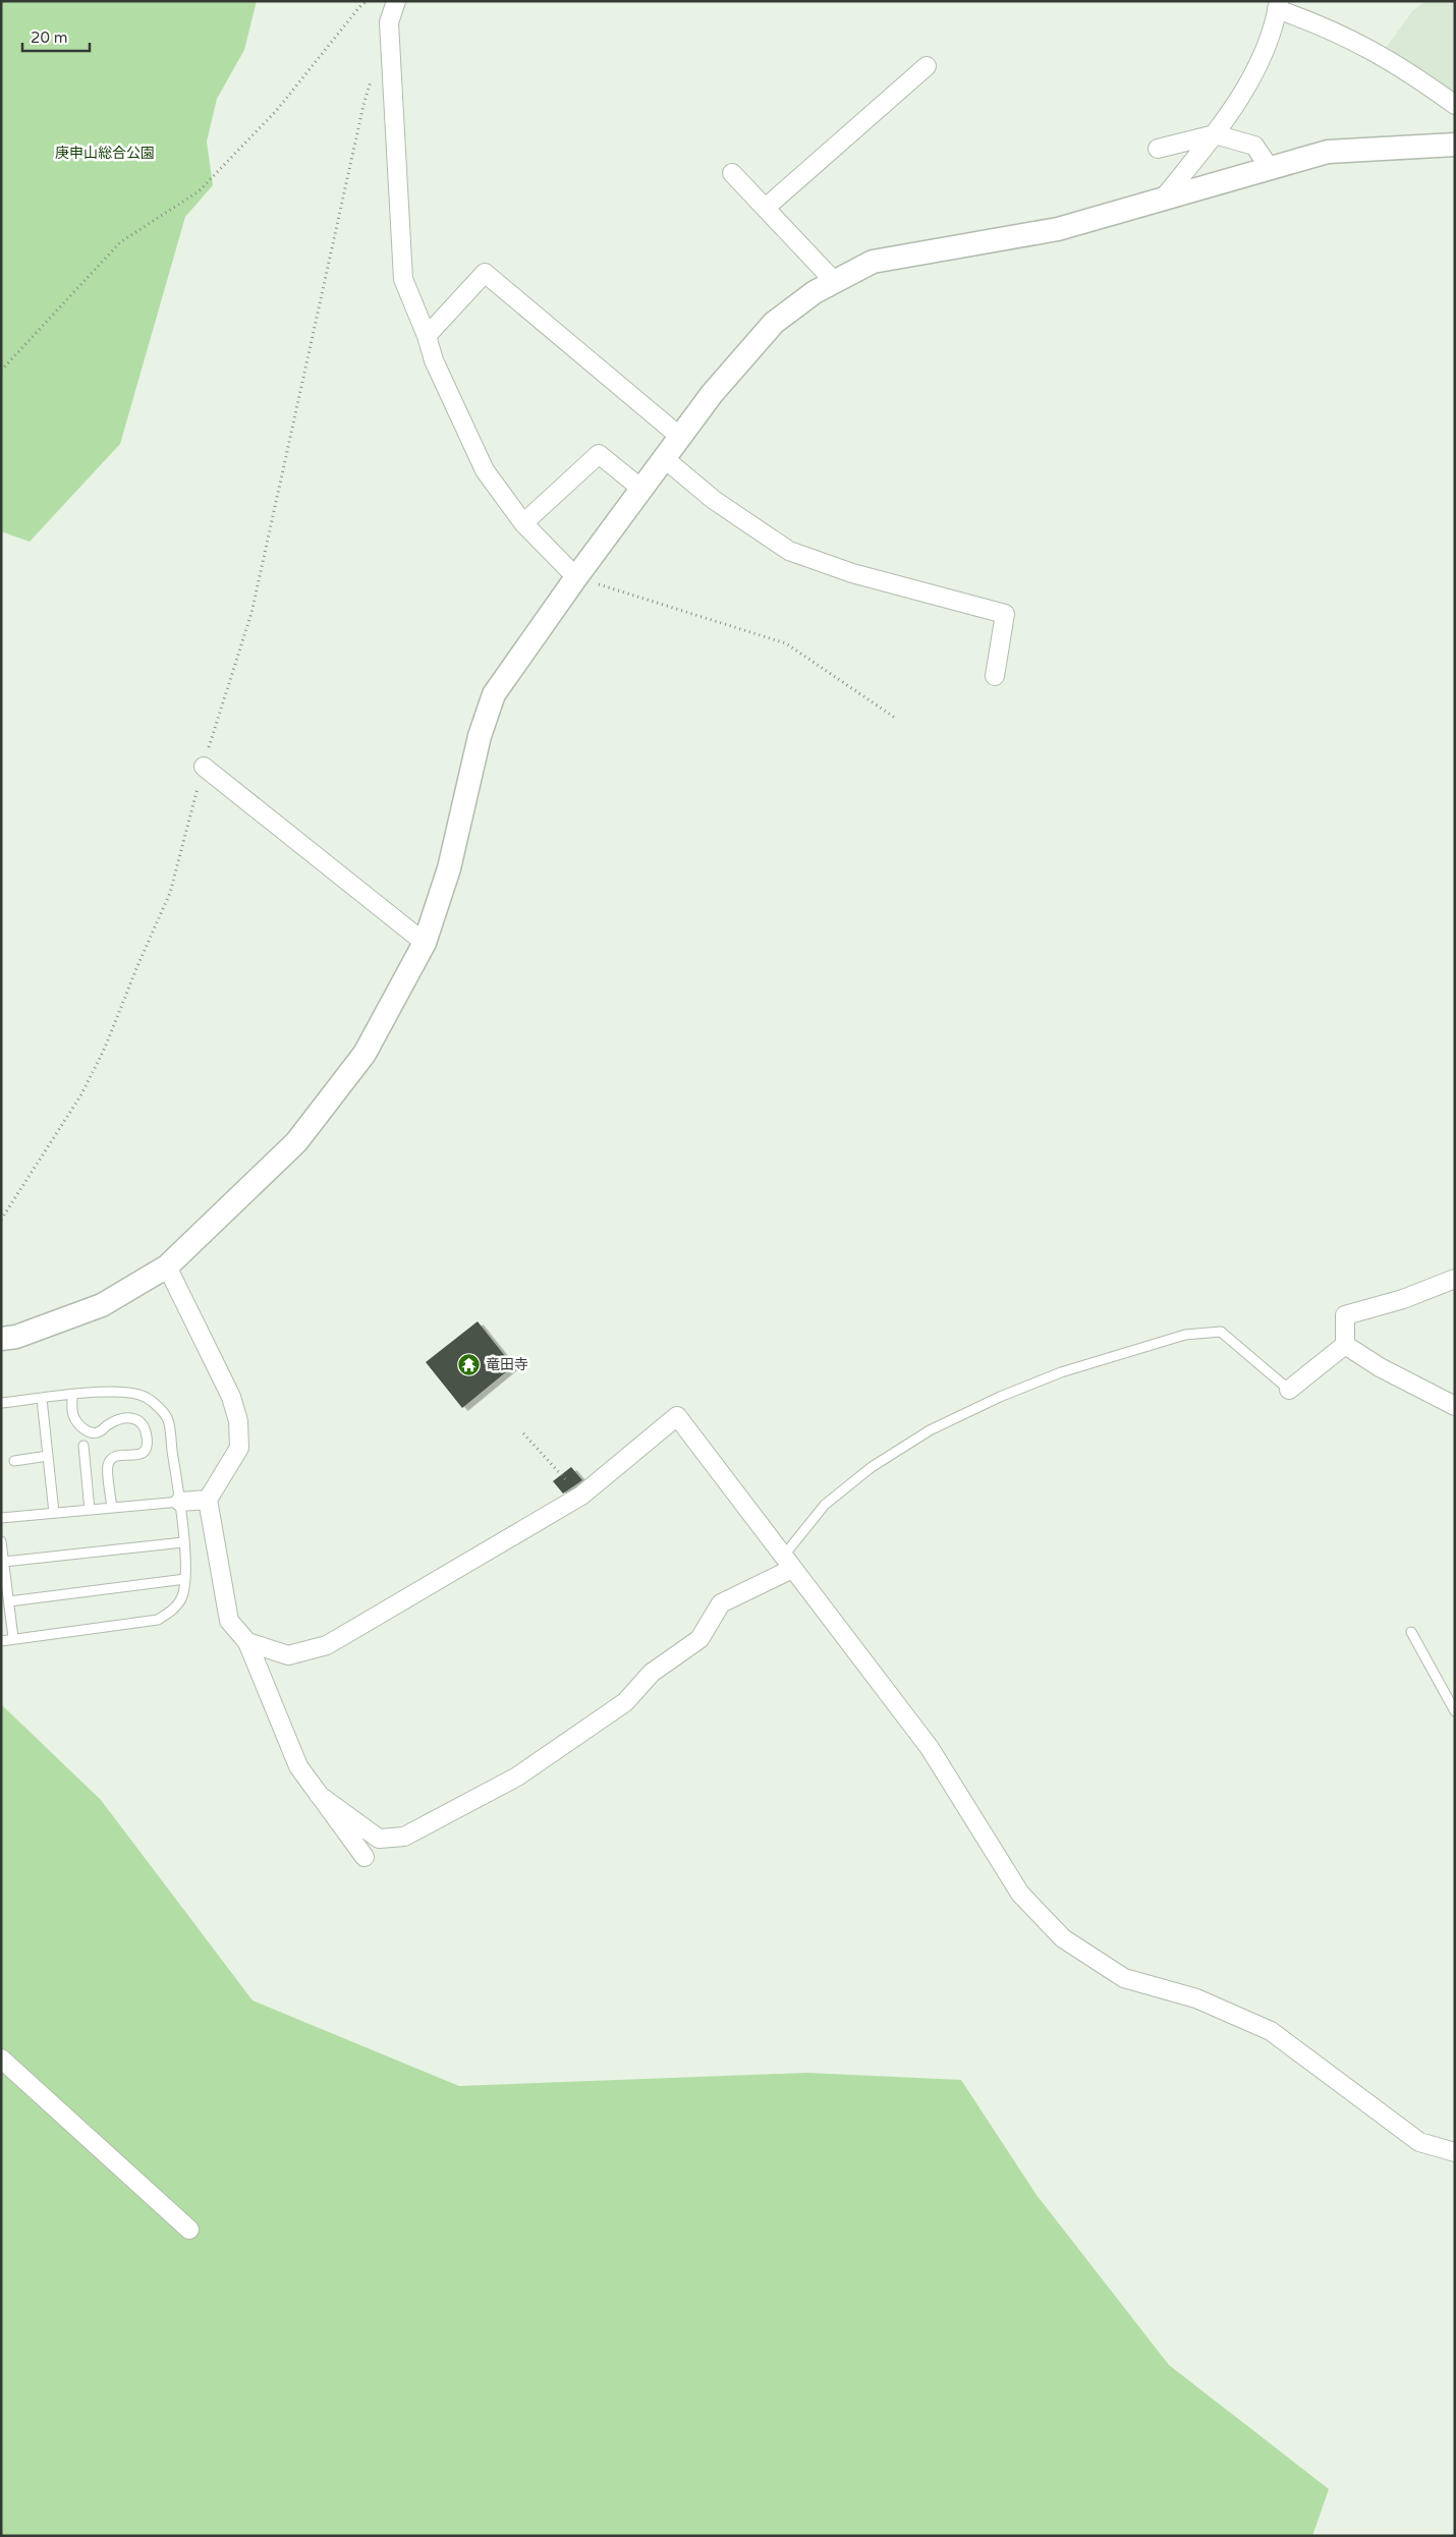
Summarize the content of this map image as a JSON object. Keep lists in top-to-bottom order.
{
  "parks": ["庚申山総合公園"],
  "places": {
    "temple": ["竜田寺"]
  },
  "scale_bar": "20 m"
}
